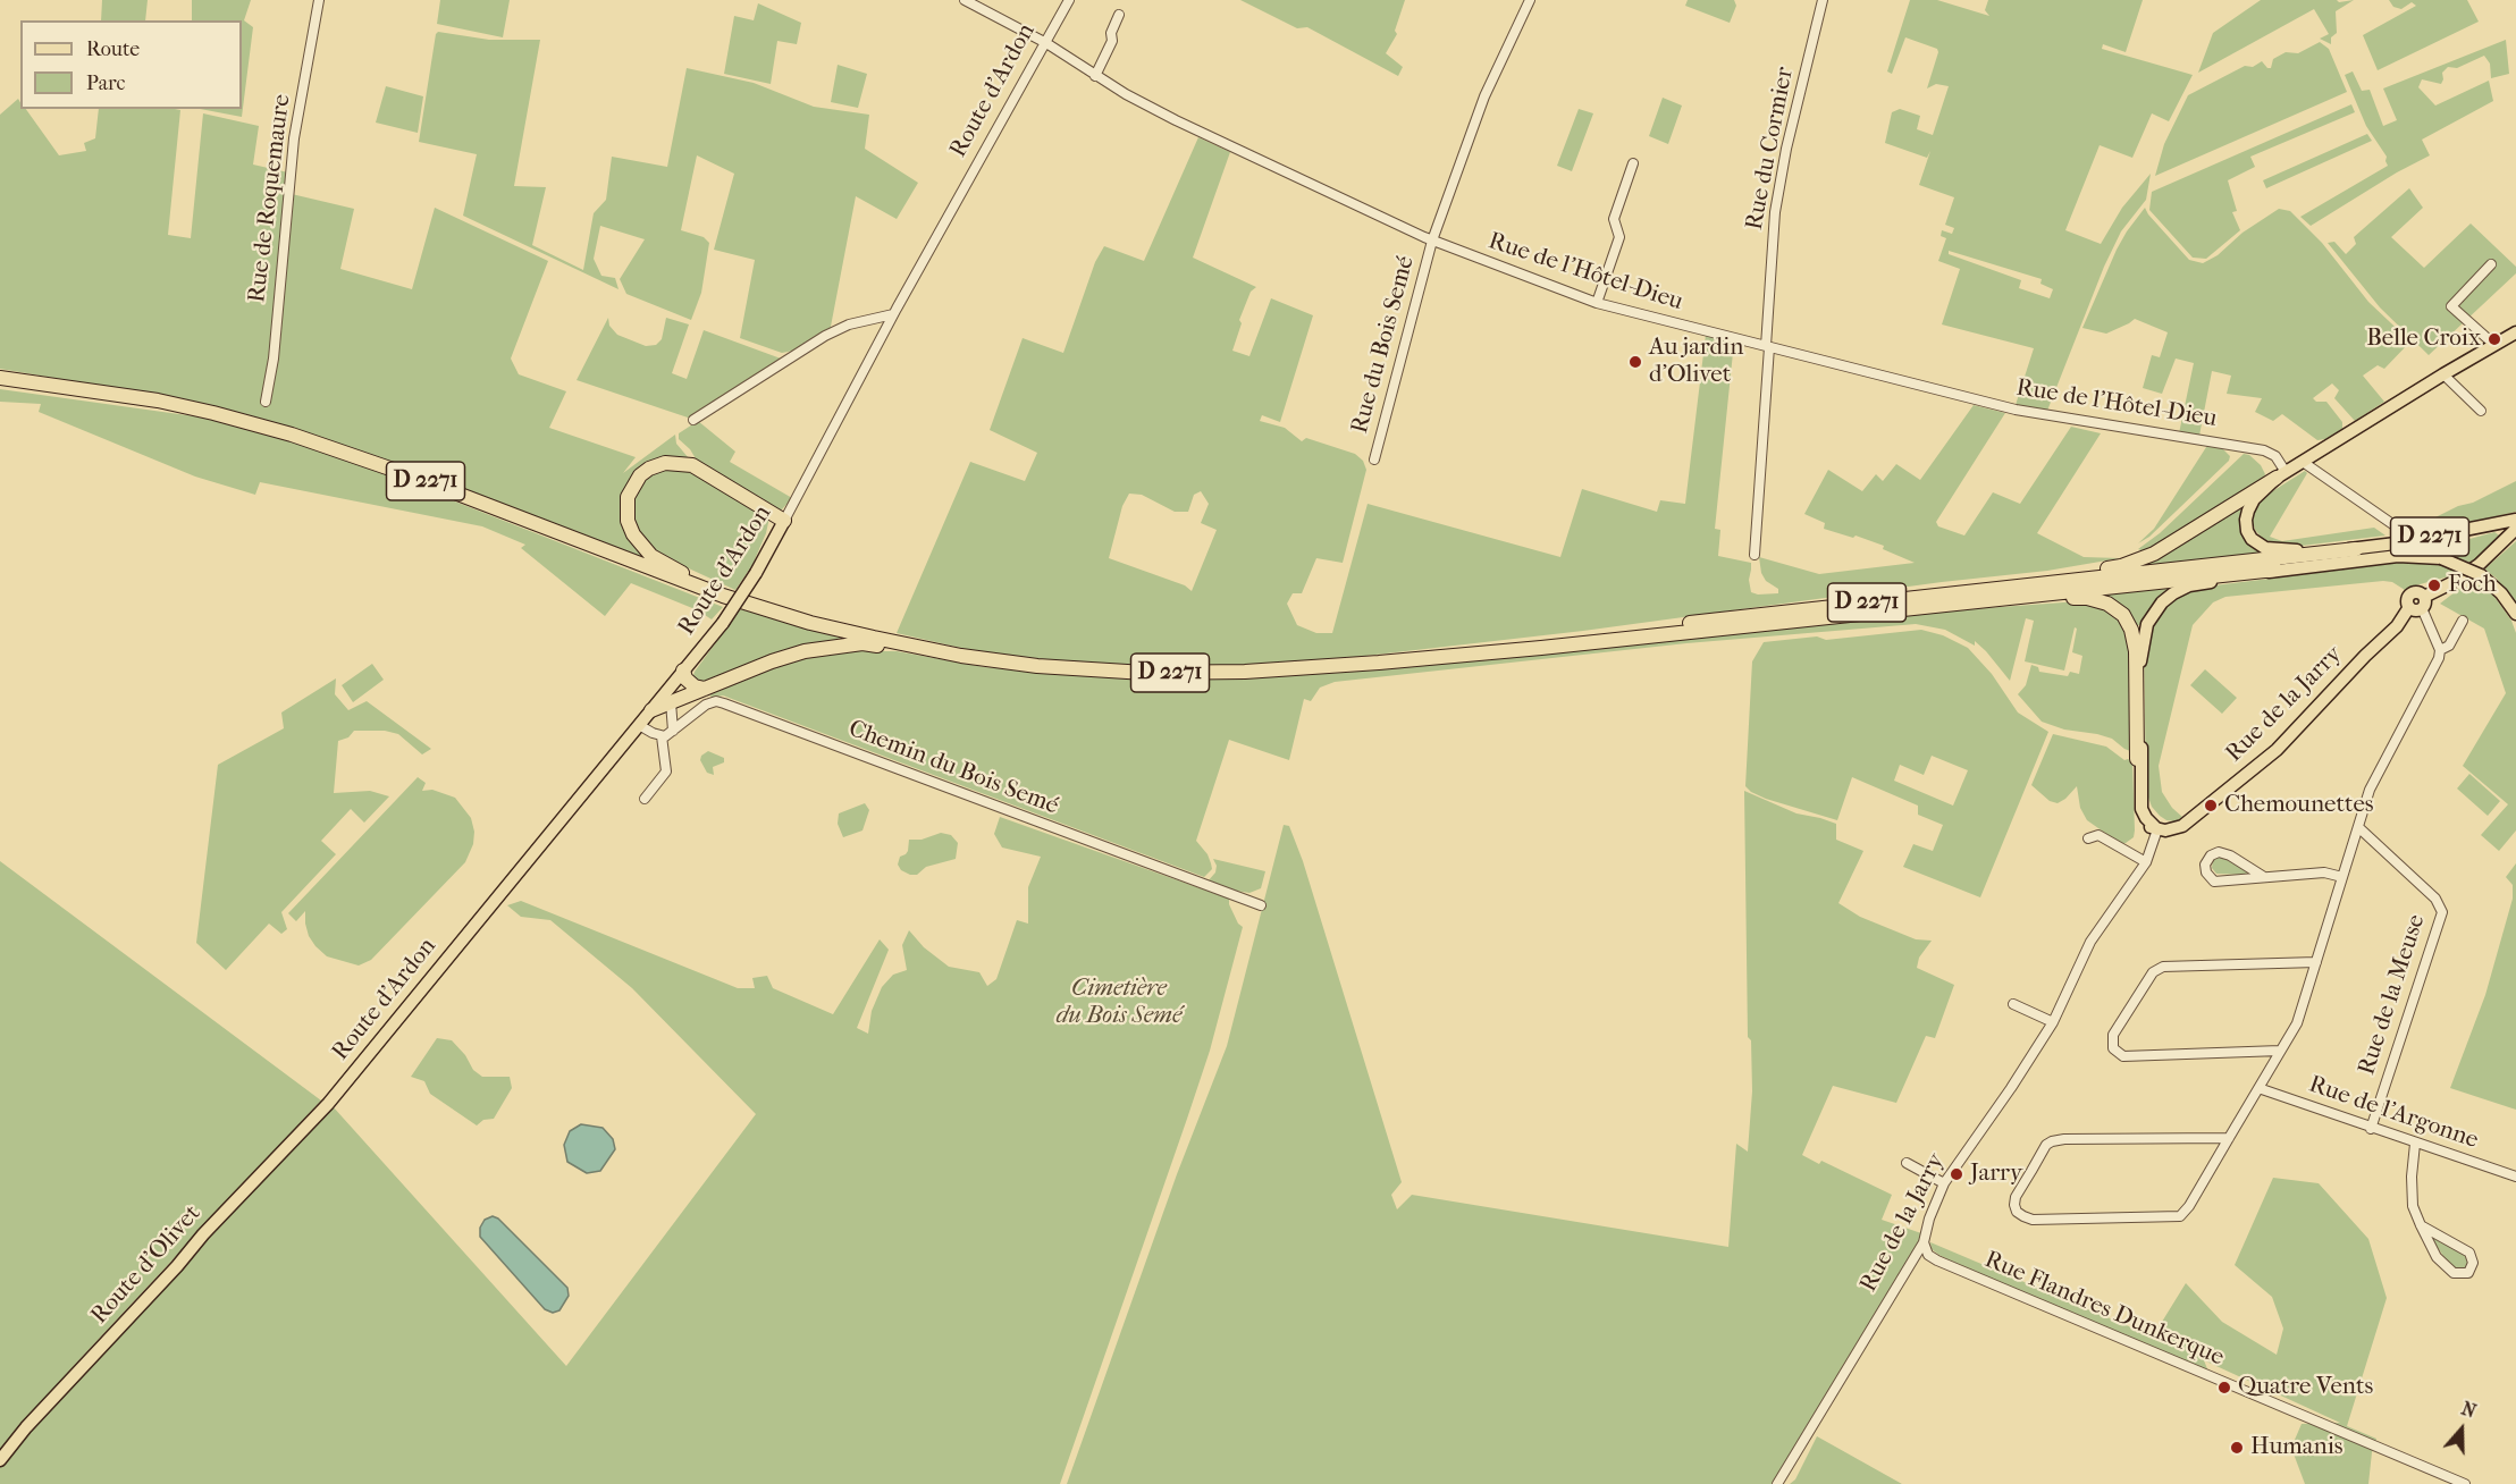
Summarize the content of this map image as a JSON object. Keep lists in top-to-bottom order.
{
  "streets": {
    "highway": ["D 2271"],
    "main road": ["Route d'Ardon", "Rue de la Jarry", "Route d'Olivet"],
    "street": [
      "Rue du Cormier",
      "Rue de Roquemaure",
      "Rue de l'Hôtel-Dieu",
      "Rue du Bois Semé",
      "Chemin du Bois Semé",
      "Rue de la Meuse",
      "Rue de l'Argonne",
      "Rue Flandres Dunkerque"
    ]
  },
  "crossings": [
    ["Route d'Ardon", "Rue de l'Hôtel-Dieu"],
    ["Route d'Ardon", "Route d'Olivet"],
    ["Rue du Cormier", "Rue de l'Hôtel-Dieu"],
    ["Rue de l'Hôtel-Dieu", "Rue du Bois Semé"],
    ["Rue de la Jarry", "Rue Flandres Dunkerque"],
    ["Rue de la Meuse", "Rue de l'Argonne"]
  ],
  "parks": ["Cimetière du Bois Semé"],
  "places": [
    "Belle Croix",
    "Au jardin d'Olivet",
    "Foch",
    "Chemounettes",
    "Jarry",
    "Quatre Vents",
    "Humanis"
  ],
  "legend": ["Route", "Parc"],
  "north": "top"
}
